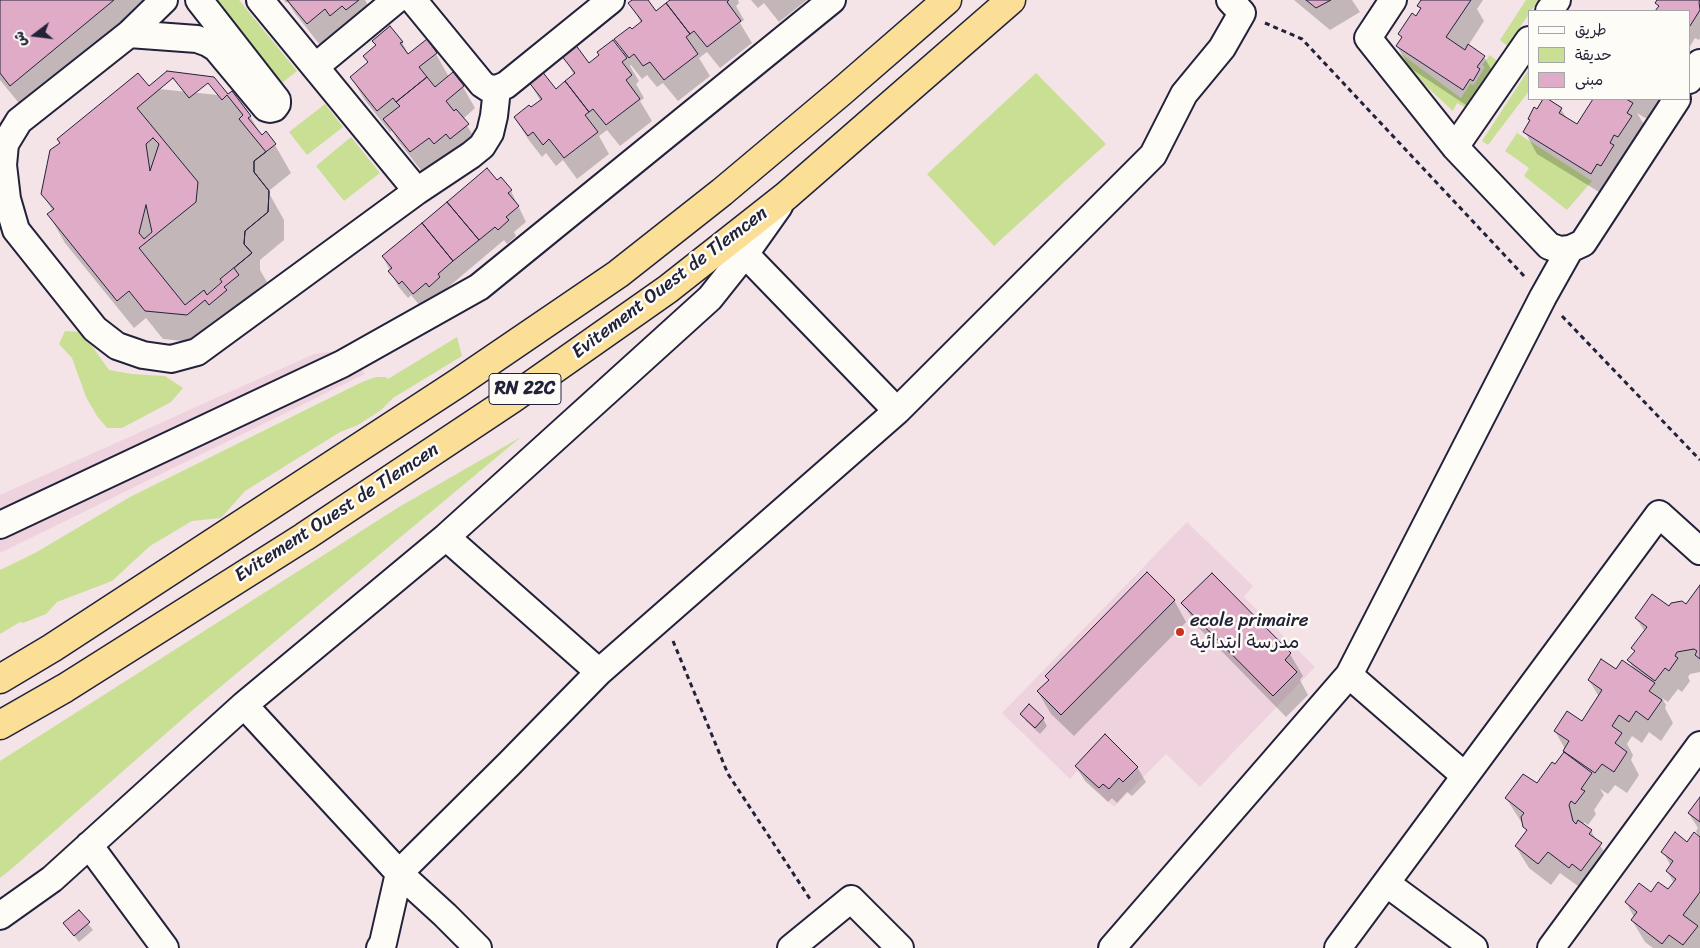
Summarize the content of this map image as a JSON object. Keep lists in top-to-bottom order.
{
  "streets": {
    "highway": ["Evitement Ouest de Tlemcen", "RN 22C"]
  },
  "places": ["ecole primaire مدرسة ابتدائية"],
  "legend": ["طريق", "حديقة", "مبنى"],
  "north": "left"
}
